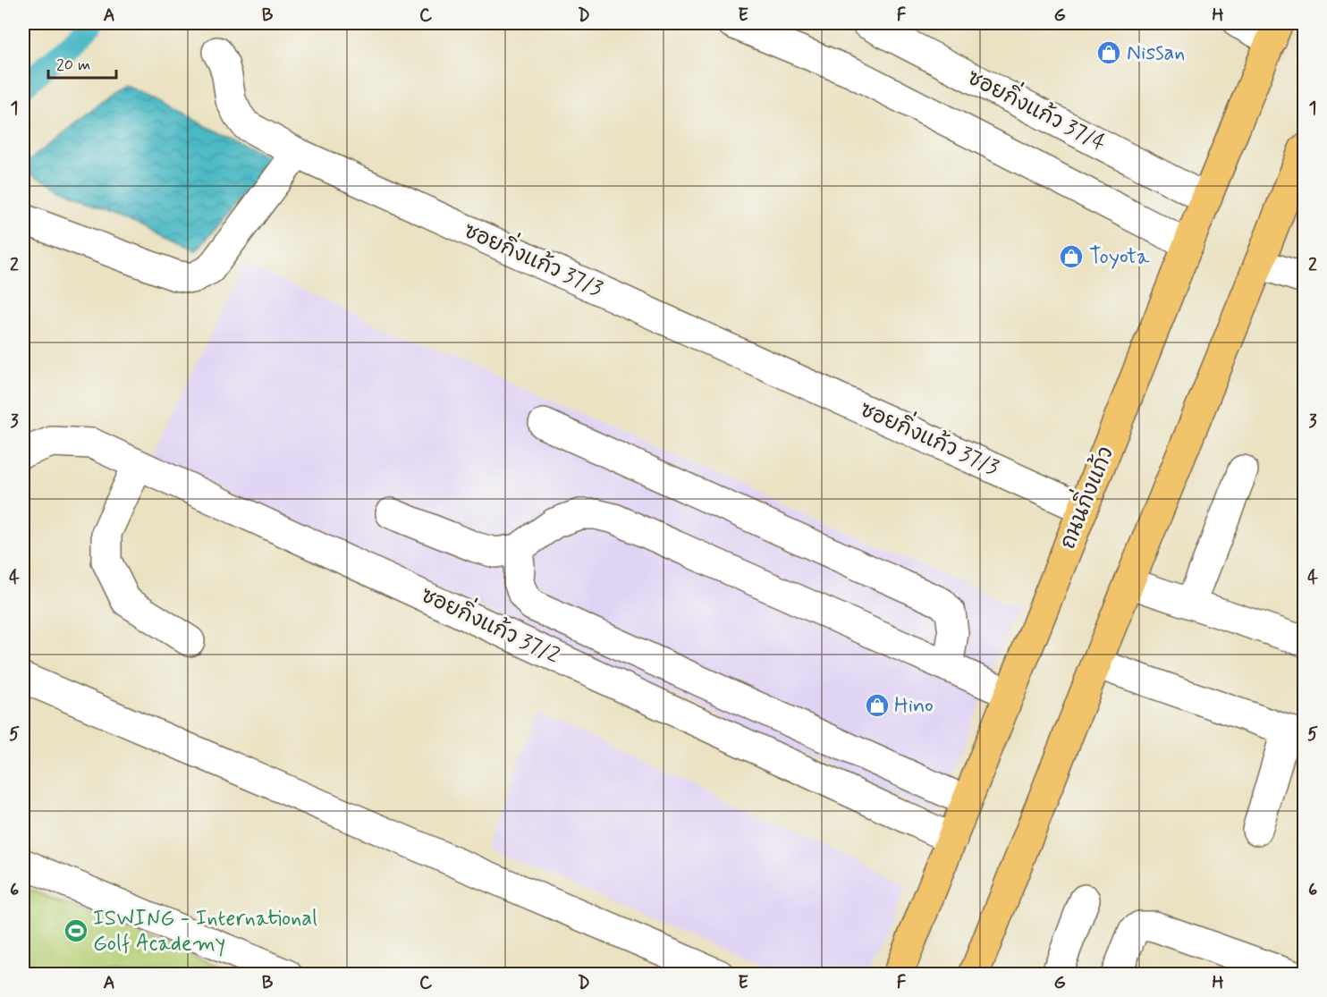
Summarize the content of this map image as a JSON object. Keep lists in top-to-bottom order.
{
  "streets": {
    "main road": ["ถนนกิ่งแก้ว"],
    "street": ["ซอยกิ่งแก้ว 37/4", "ซอยกิ่งแก้ว 37/3", "ซอยกิ่งแก้ว 37/2"]
  },
  "crossings": [
    ["ซอยกิ่งแก้ว 37/4", "ถนนกิ่งแก้ว"],
    ["ซอยกิ่งแก้ว 37/3", "ถนนกิ่งแก้ว"],
    ["ถนนกิ่งแก้ว", "ซอยกิ่งแก้ว 37/2"]
  ],
  "places": {
    "shop": ["Nissan", "Toyota", "Hino"],
    "sports": ["ISWING - International Golf Academy"]
  },
  "scale_bar": "20 m",
  "grid": {
    "columns": [
      "A",
      "B",
      "C",
      "D",
      "E",
      "F",
      "G",
      "H"
    ],
    "rows": [
      "1",
      "2",
      "3",
      "4",
      "5",
      "6"
    ]
  }
}
